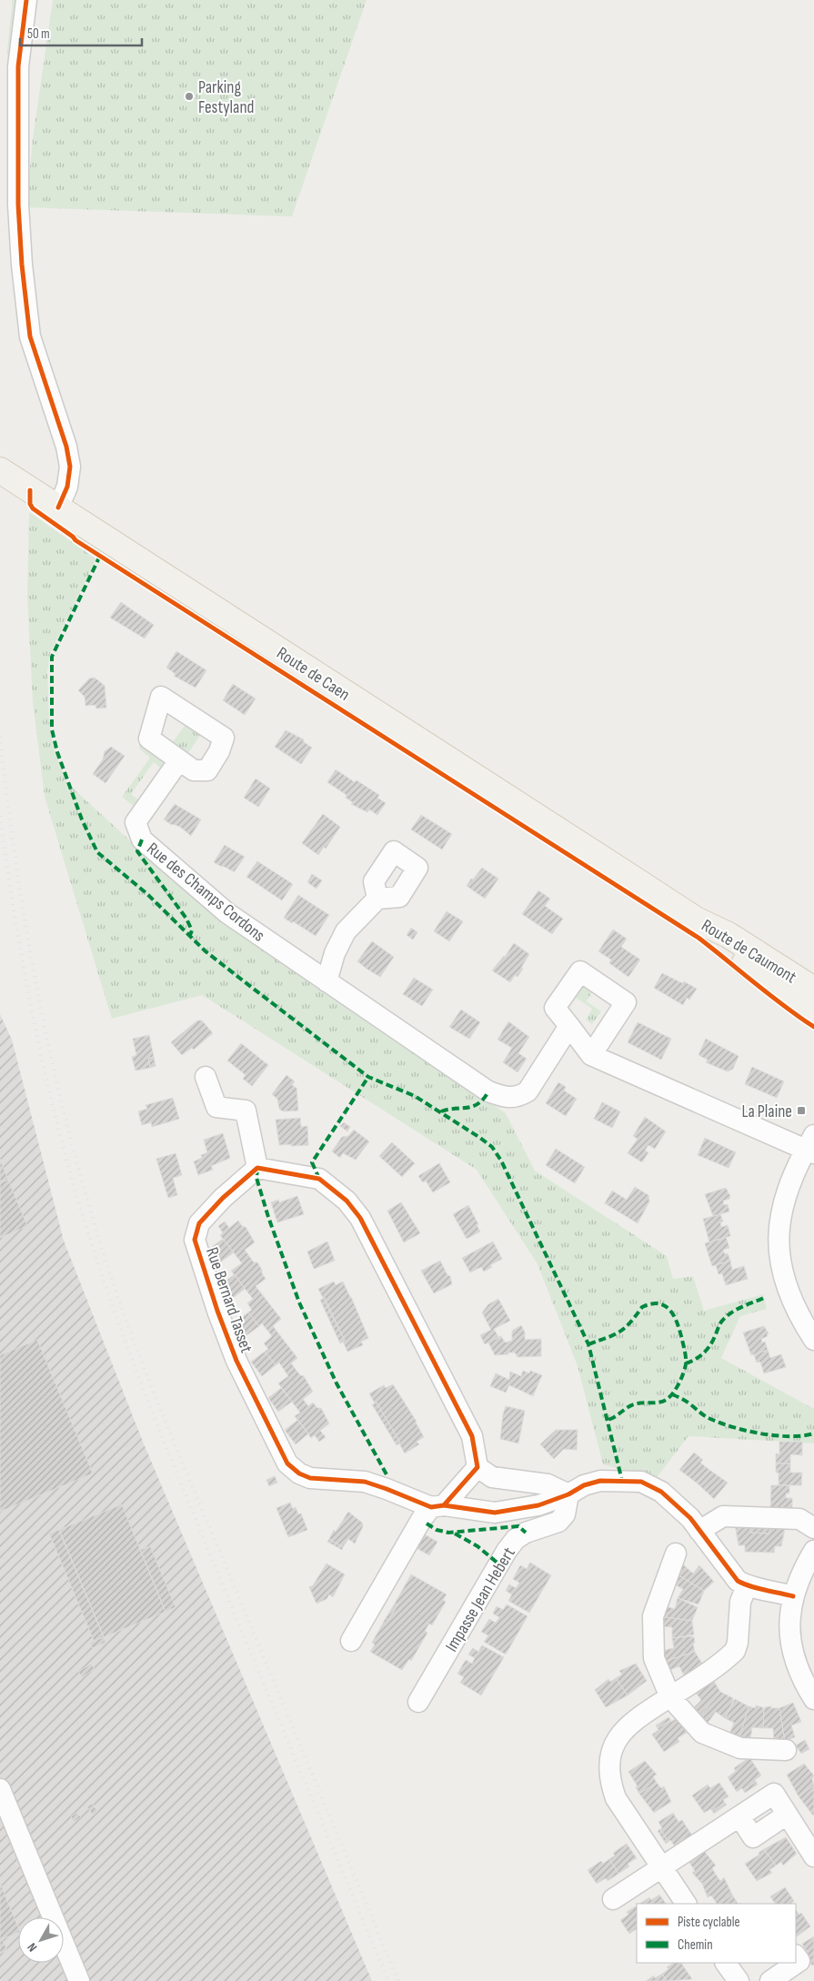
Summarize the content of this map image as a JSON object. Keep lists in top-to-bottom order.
{
  "streets": {
    "main road": ["Route de Caen", "Route de Caumont"],
    "street": ["Rue des Champs Cordons", "Rue Bernard Tasset", "Impasse Jean Hebert"]
  },
  "crossings": [
    ["Route de Caen", "Route de Caumont"],
    ["Rue Bernard Tasset", "Impasse Jean Hebert"]
  ],
  "places": {
    "other": ["Parking Festyland"],
    "transit": ["La Plaine"]
  },
  "legend": ["Piste cyclable", "Chemin"],
  "scale_bar": "50 m",
  "north": "bottom left"
}
